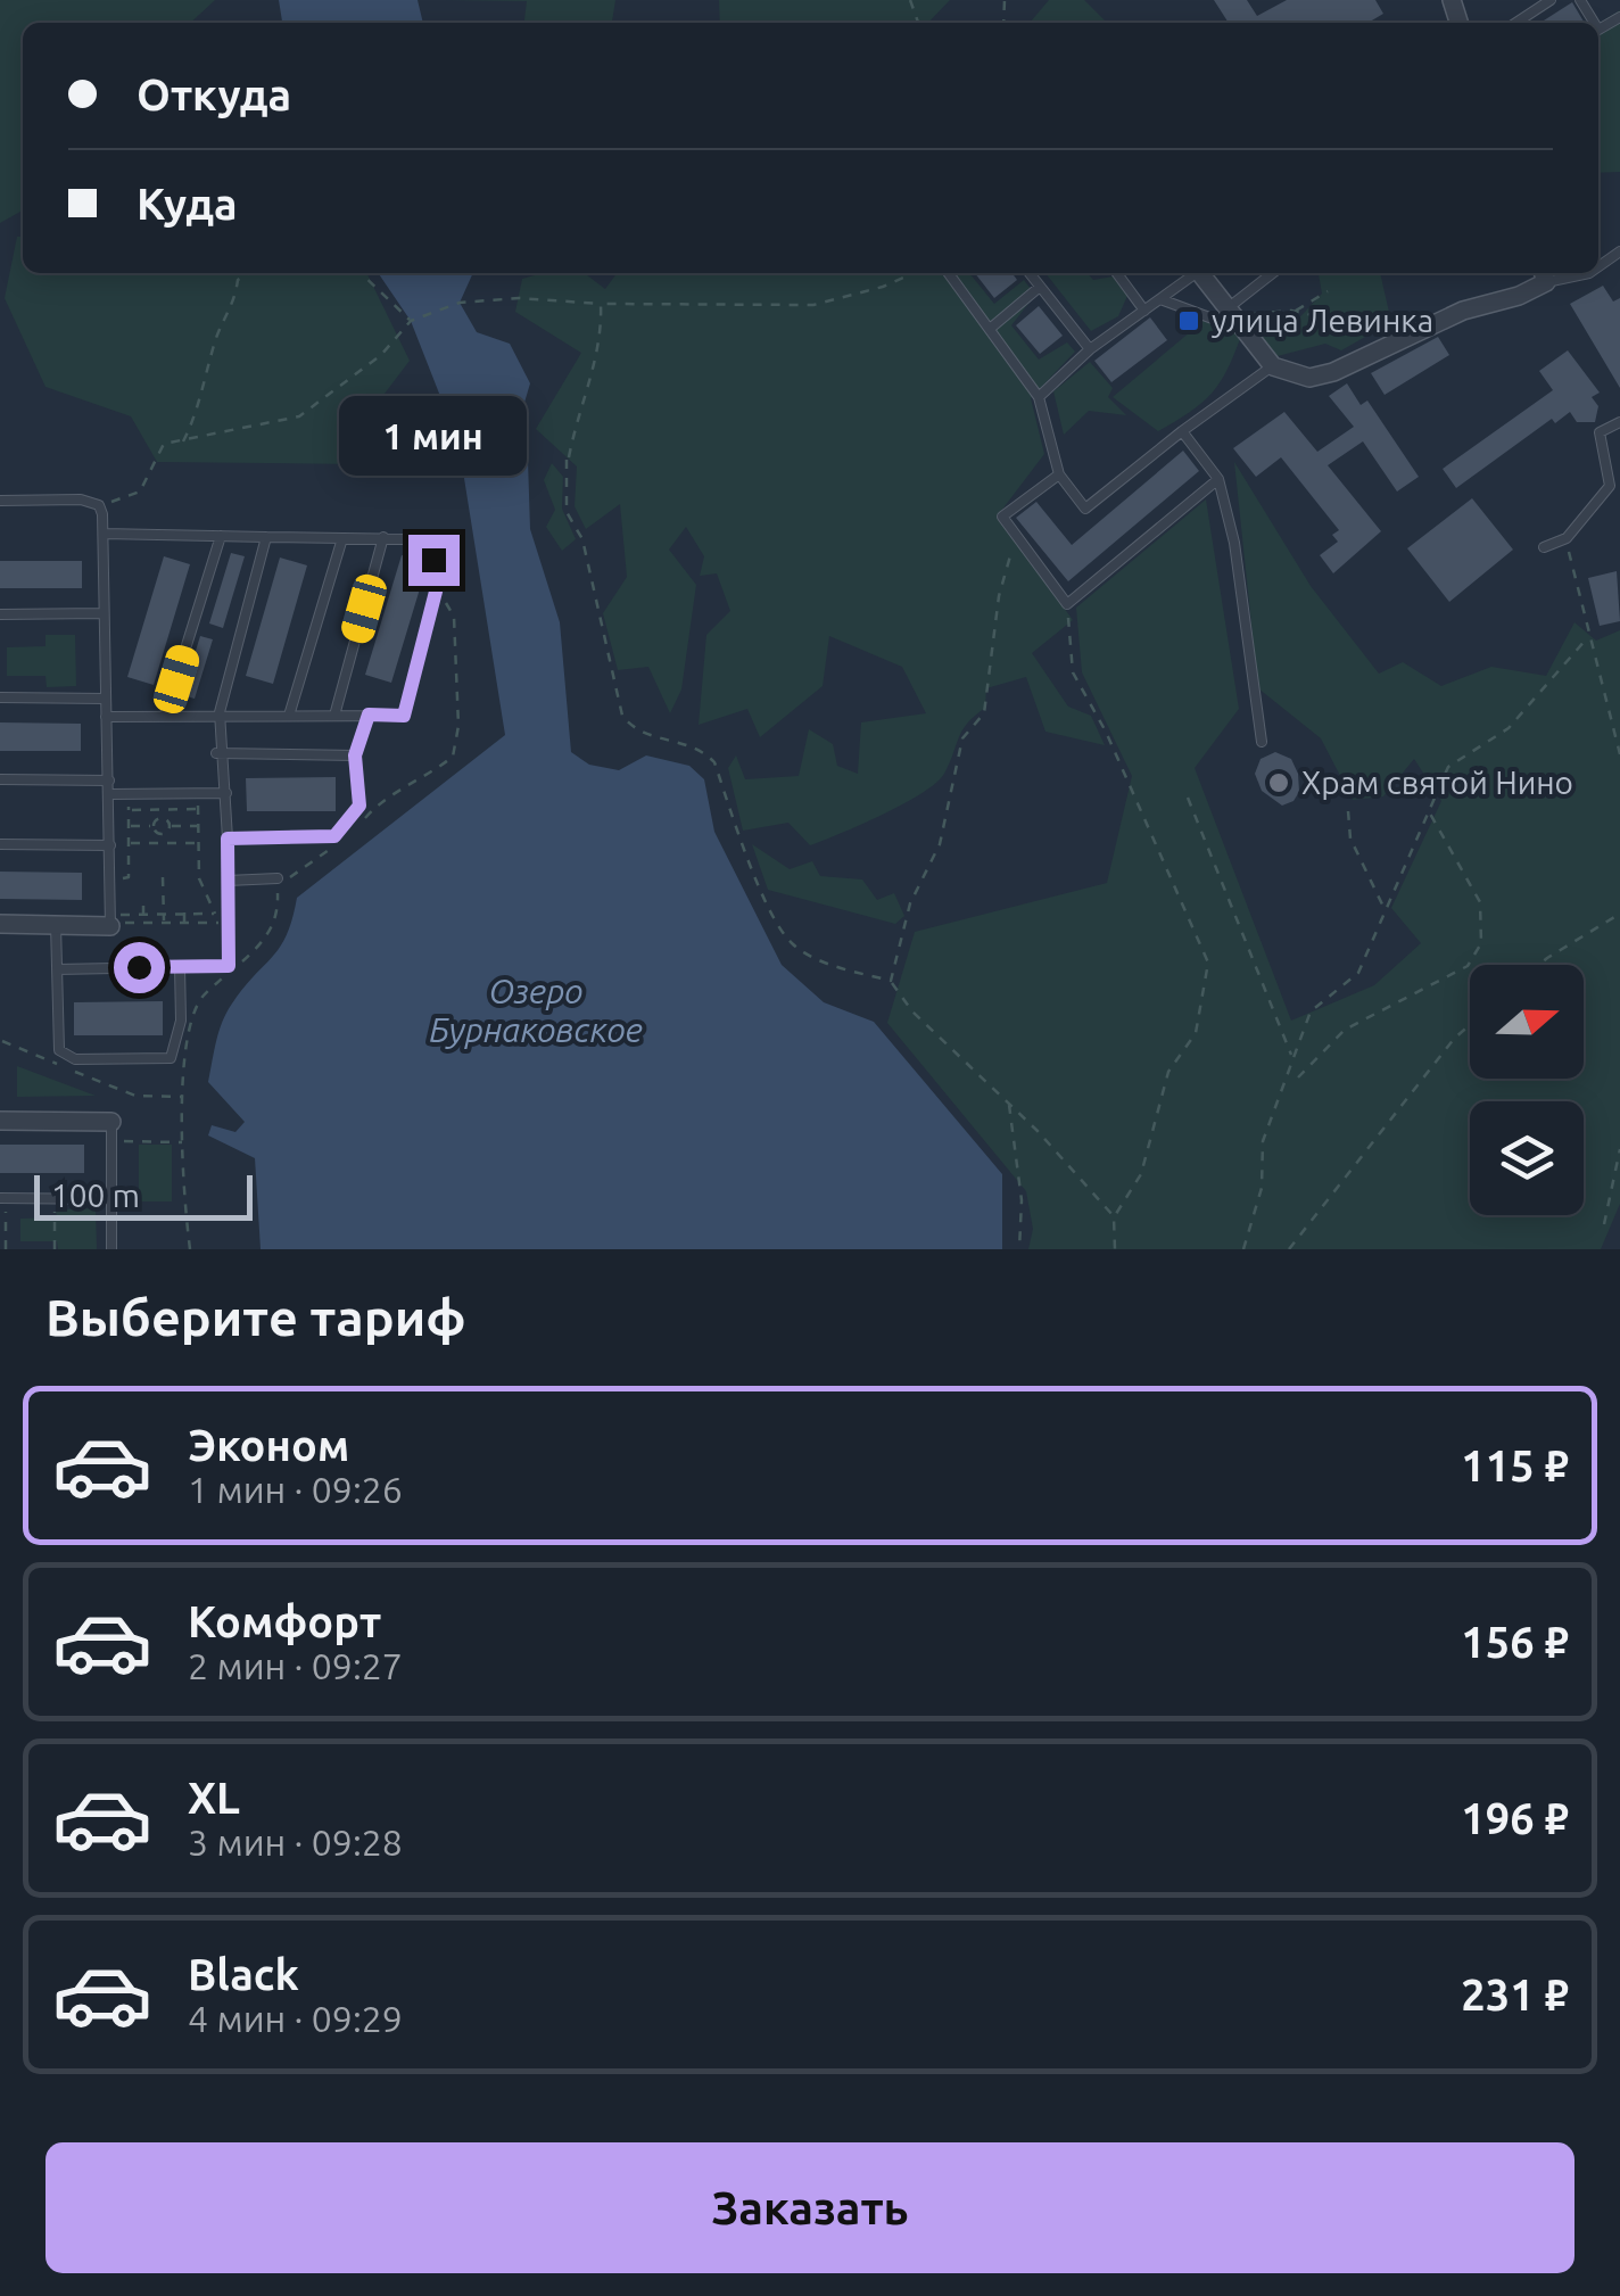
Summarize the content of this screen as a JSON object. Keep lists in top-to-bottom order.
{
  "water": ["Озеро Бурнаковское"],
  "places": {
    "transit": ["улица Левинка"],
    "other": ["Храм святой Нино"]
  },
  "scale_bar": "100 m",
  "north": "right",
  "page": {
    "banner": ["Откуда", "Куда"],
    "bubble": "1 мин",
    "scale": "100 m",
    "heading": "Выберите тариф",
    "list": [
      {
        "name": "Эконом",
        "note": "1 мин · 09:26",
        "value": "115 ₽"
      },
      {
        "name": "Комфорт",
        "note": "2 мин · 09:27",
        "value": "156 ₽"
      },
      {
        "name": "XL",
        "note": "3 мин · 09:28",
        "value": "196 ₽"
      },
      {
        "name": "Black",
        "note": "4 мин · 09:29",
        "value": "231 ₽"
      }
    ],
    "buttons": "Заказать"
  }
}
